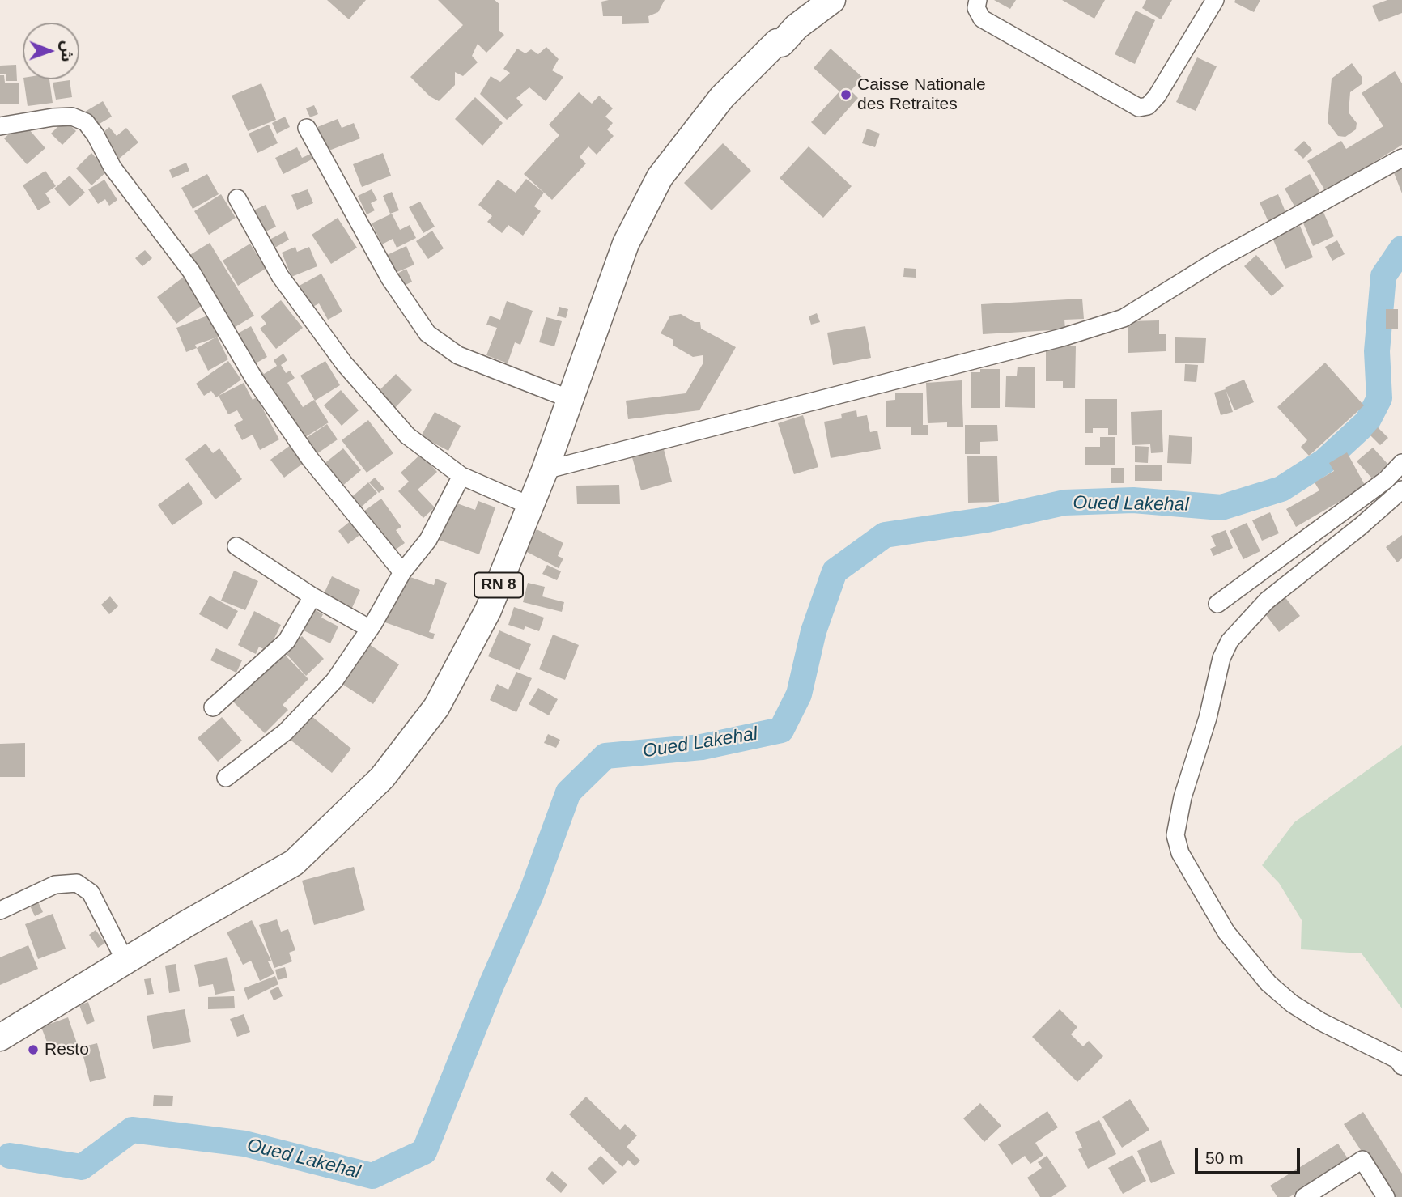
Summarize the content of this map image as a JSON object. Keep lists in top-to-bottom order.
{
  "streets": {
    "highway": ["RN 8"]
  },
  "water": ["Oued Lakehal"],
  "places": ["Caisse Nationale des Retraites", "Resto"],
  "scale_bar": "50 m",
  "north": "right"
}
